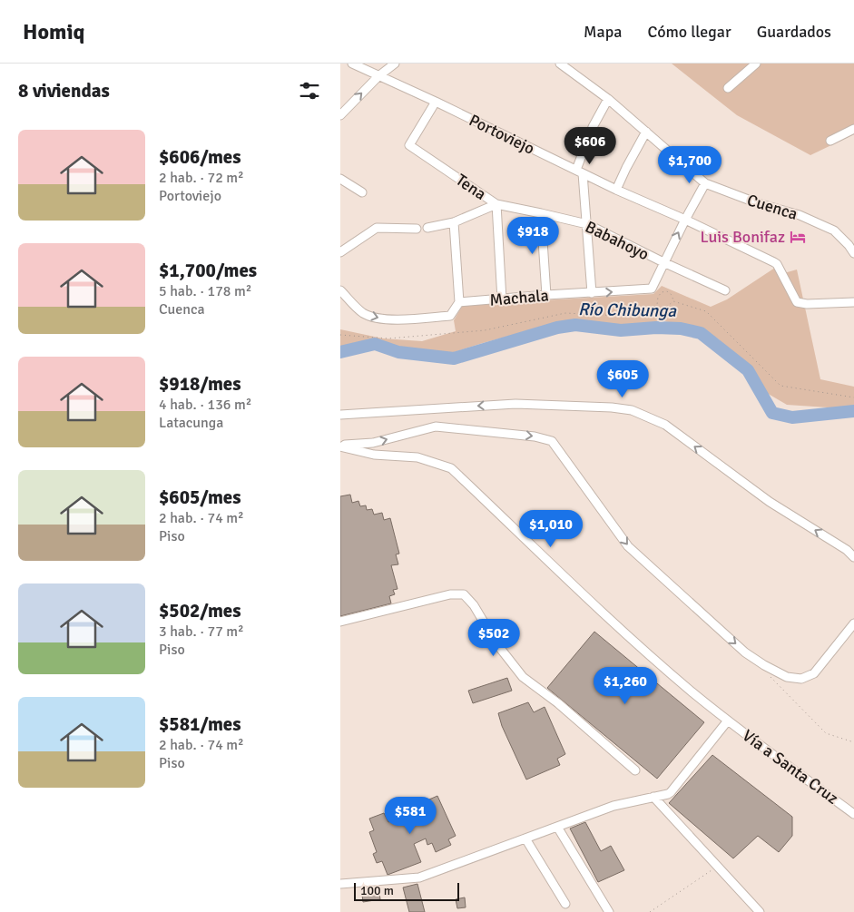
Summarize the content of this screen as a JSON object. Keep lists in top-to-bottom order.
{
  "streets": {
    "street": [
      "Portoviejo",
      "Tena",
      "Cuenca",
      "Babahoyo",
      "Machala",
      "Vía a Santa Cruz"
    ]
  },
  "crossings": [
    ["Portoviejo", "Tena"],
    ["Portoviejo", "Machala"],
    ["Tena", "Babahoyo"],
    ["Tena", "Machala"],
    ["Cuenca", "Machala"],
    ["Babahoyo", "Machala"]
  ],
  "one_way": ["Machala"],
  "water": ["Río Chibunga"],
  "places": {
    "hotel": ["Luis Bonifaz"]
  },
  "scale_bar": "100 m",
  "page": {
    "header": "Homiq",
    "nav": ["Mapa", "Cómo llegar", "Guardados"],
    "heading": "8 viviendas",
    "list": [
      {
        "name": "$606/mes",
        "note": "2 hab. · 72 m² · Portoviejo"
      },
      {
        "name": "$1,700/mes",
        "note": "5 hab. · 178 m² · Cuenca"
      },
      {
        "name": "$918/mes",
        "note": "4 hab. · 136 m² · Latacunga"
      },
      {
        "name": "$605/mes",
        "note": "2 hab. · 74 m² · Piso"
      },
      {
        "name": "$502/mes",
        "note": "3 hab. · 77 m² · Piso"
      },
      {
        "name": "$581/mes",
        "note": "2 hab. · 74 m² · Piso"
      }
    ],
    "price": [
      "$606",
      "$1,700",
      "$918",
      "$605",
      "$1,010",
      "$502",
      "$1,260",
      "$581"
    ],
    "scale": "100 m"
  }
}
